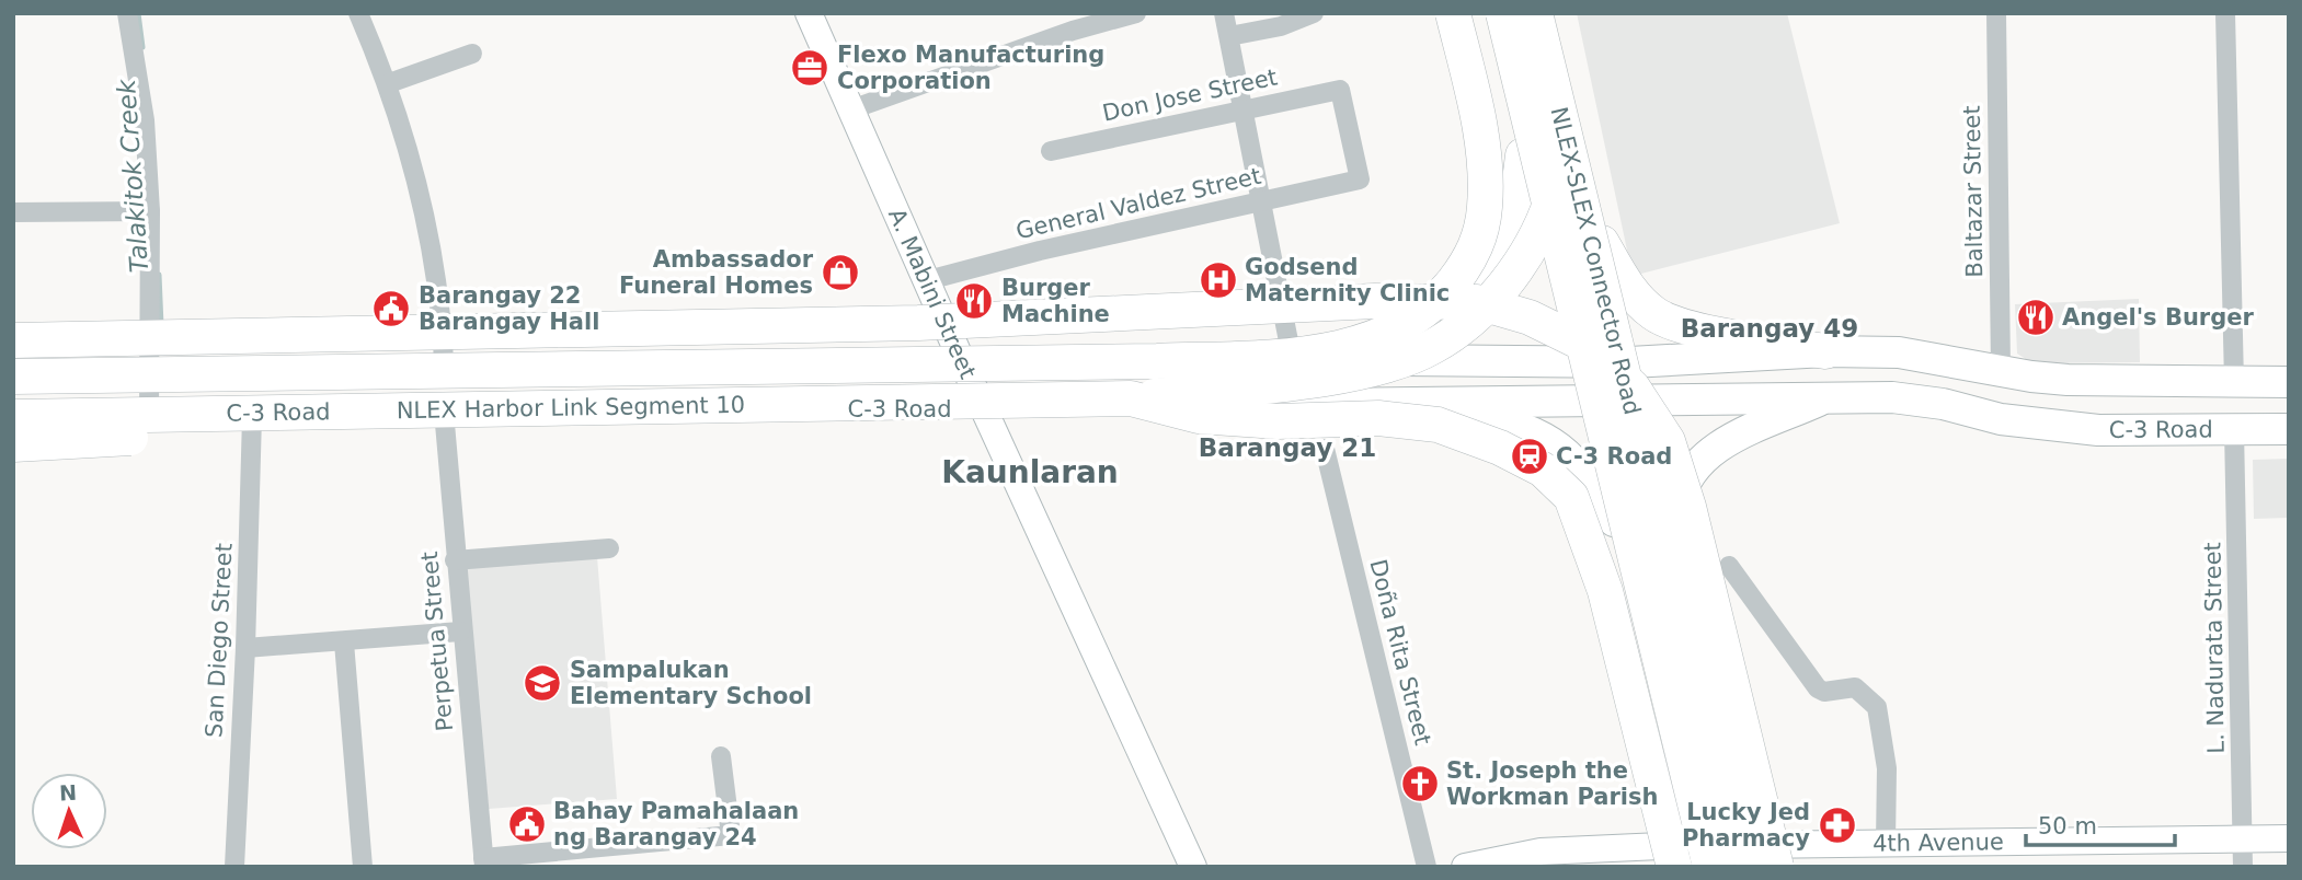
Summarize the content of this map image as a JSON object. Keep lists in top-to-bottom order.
{
  "streets": {
    "highway": ["NLEX-SLEX Connector Road", "NLEX Harbor Link Segment 10"],
    "main road": ["A. Mabini Street", "C-3 Road", "4th Avenue"],
    "street": [
      "Don Jose Street",
      "Baltazar Street",
      "General Valdez Street",
      "San Diego Street",
      "Perpetua Street",
      "L. Nadurata Street",
      "Doña Rita Street"
    ]
  },
  "crossings": [
    ["Don Jose Street", "General Valdez Street"],
    ["Baltazar Street", "C-3 Road"],
    ["General Valdez Street", "A. Mabini Street"],
    ["NLEX-SLEX Connector Road", "4th Avenue"],
    ["A. Mabini Street", "C-3 Road"],
    ["NLEX Harbor Link Segment 10", "C-3 Road"],
    ["NLEX Harbor Link Segment 10", "Perpetua Street"],
    ["C-3 Road", "San Diego Street"],
    ["C-3 Road", "Perpetua Street"],
    ["C-3 Road", "L. Nadurata Street"],
    ["L. Nadurata Street", "4th Avenue"]
  ],
  "districts": ["Barangay 49", "Barangay 21", "Kaunlaran"],
  "water": ["Talakitok Creek"],
  "places": {
    "office": ["Flexo Manufacturing Corporation"],
    "shop": ["Ambassador Funeral Homes"],
    "hospital": ["Godsend Maternity Clinic"],
    "restaurant": ["Burger Machine", "Angel's Burger"],
    "public building": ["Barangay 22 Barangay Hall", "Bahay Pamahalaan ng Barangay 24"],
    "station": ["C-3 Road"],
    "school or university": ["Sampalukan Elementary School"],
    "church": ["St. Joseph the Workman Parish"],
    "pharmacy": ["Lucky Jed Pharmacy"]
  },
  "scale_bar": "50 m",
  "north": "top"
}
